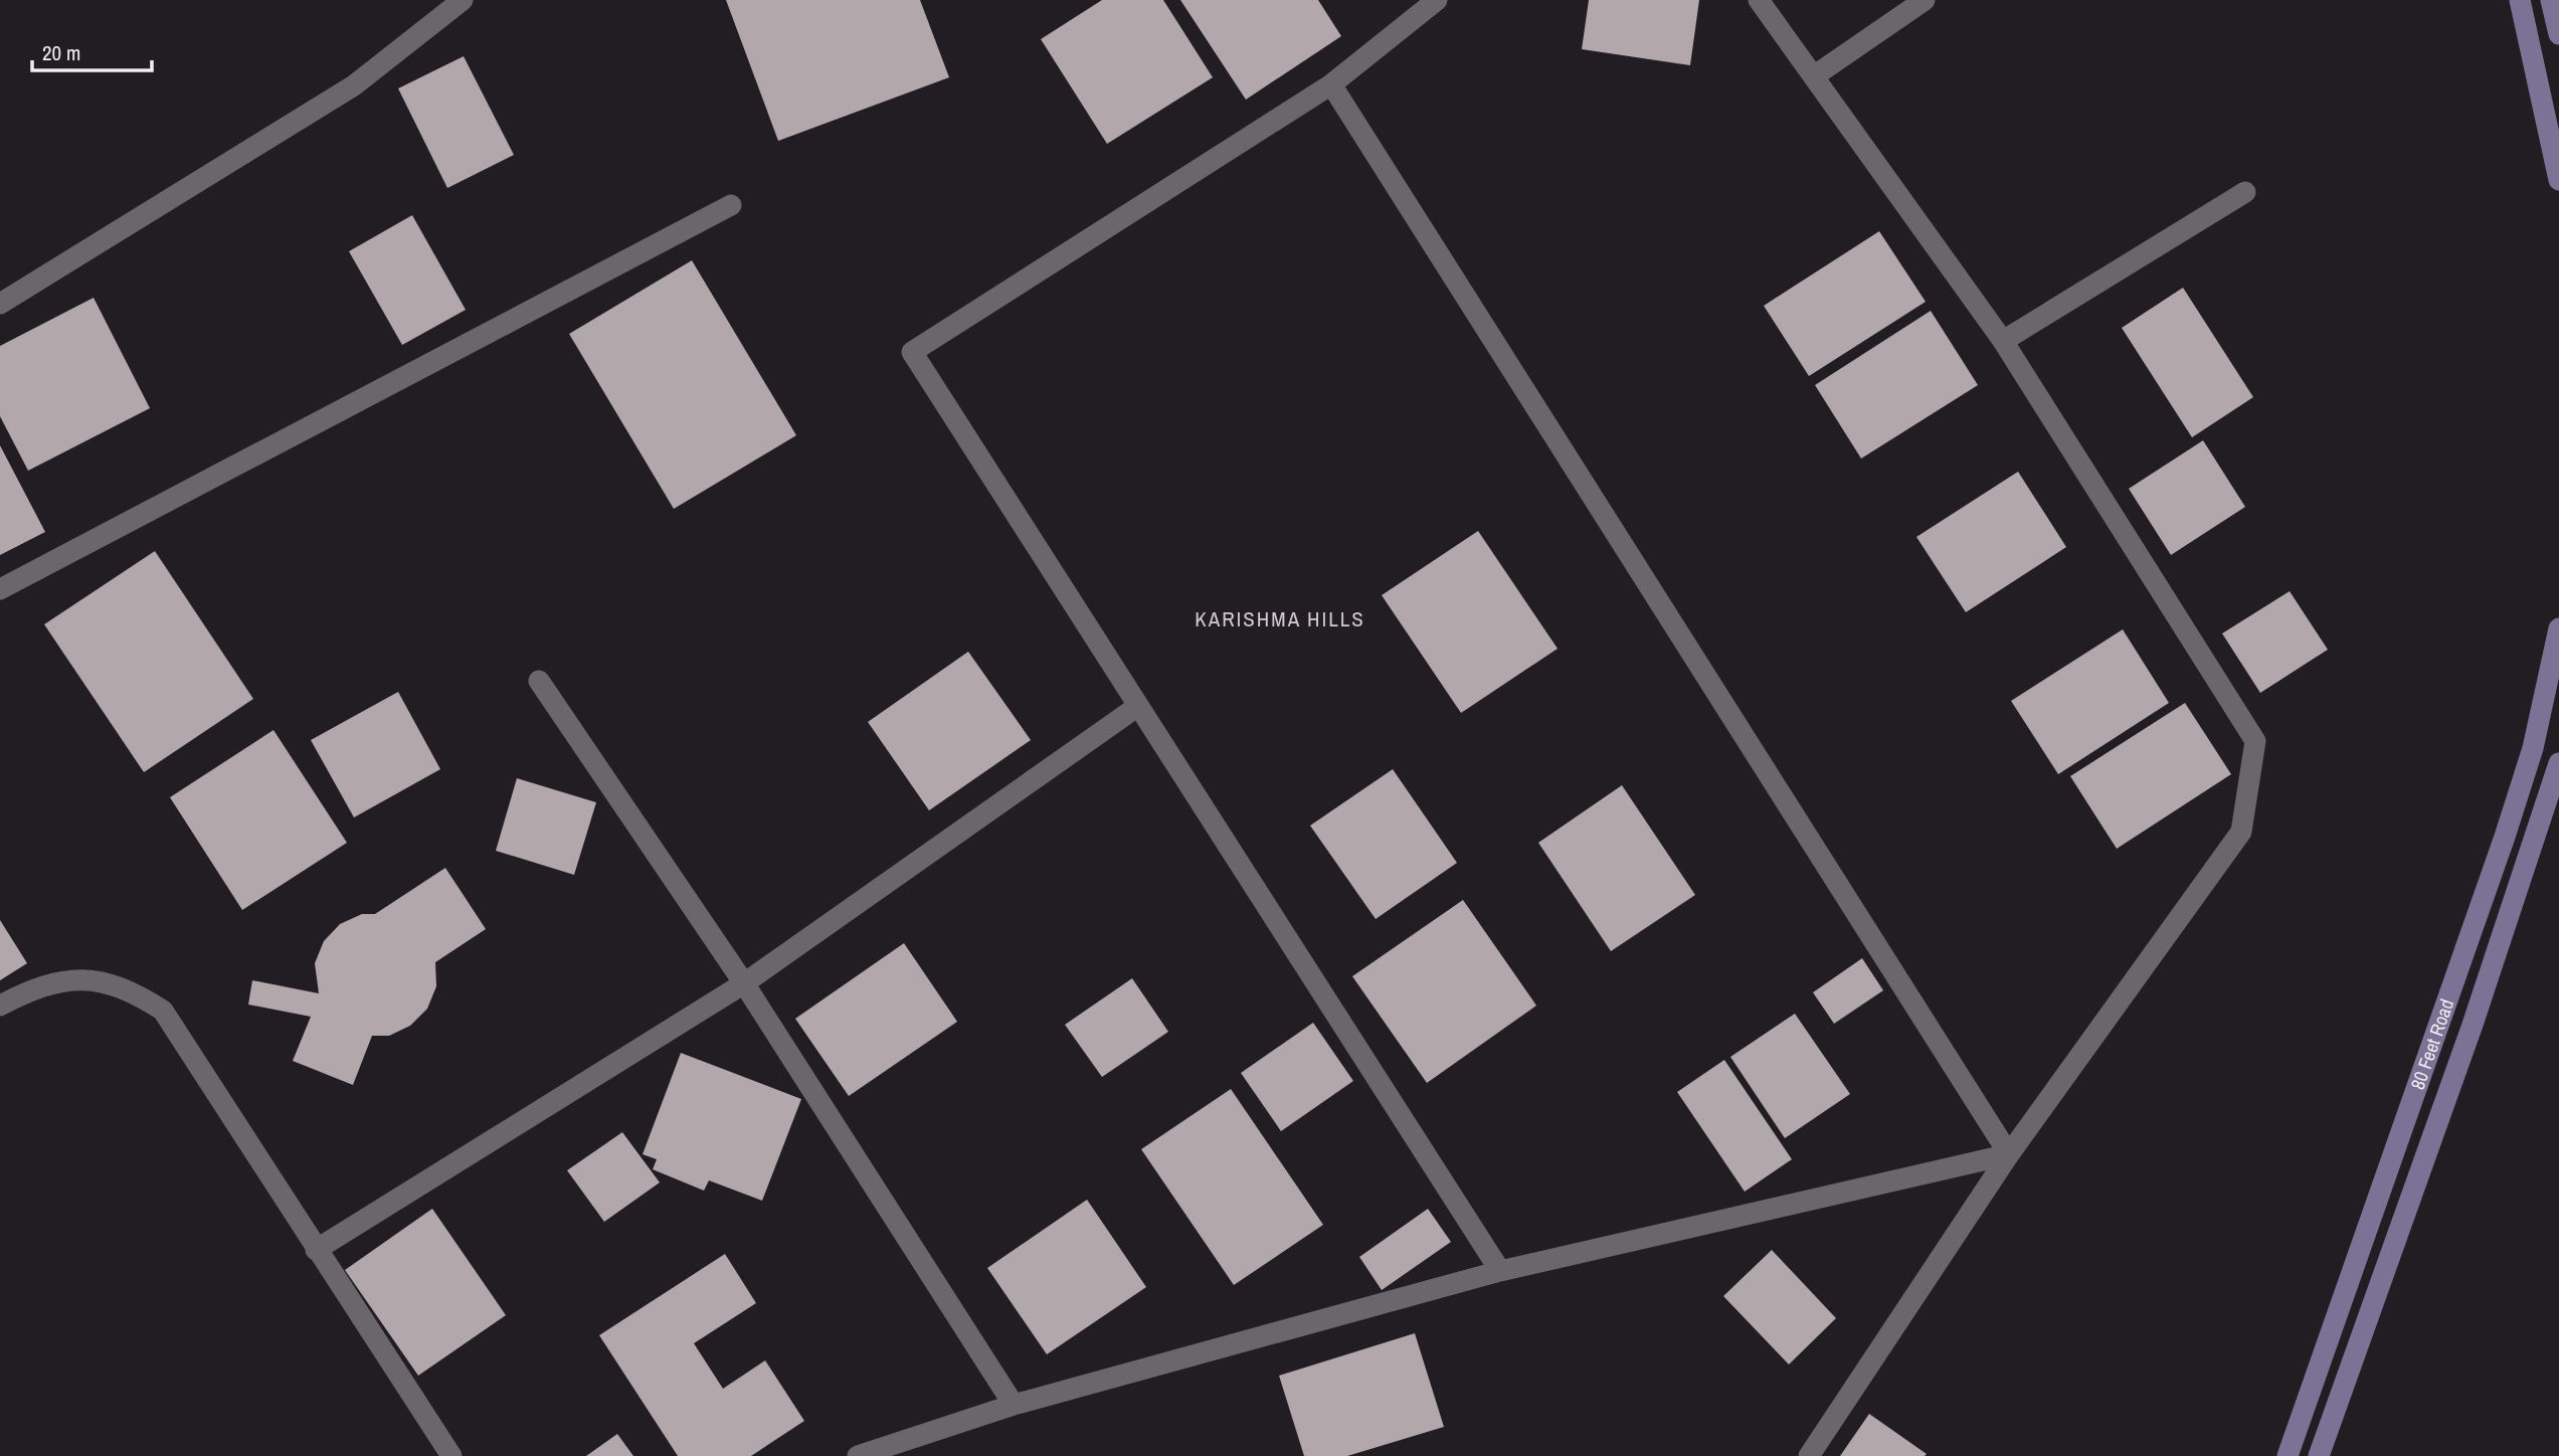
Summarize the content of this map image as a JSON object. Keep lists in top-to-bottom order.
{
  "streets": {
    "main road": ["80 Feet Road"]
  },
  "districts": ["KARISHMA HILLS"],
  "scale_bar": "20 m"
}
